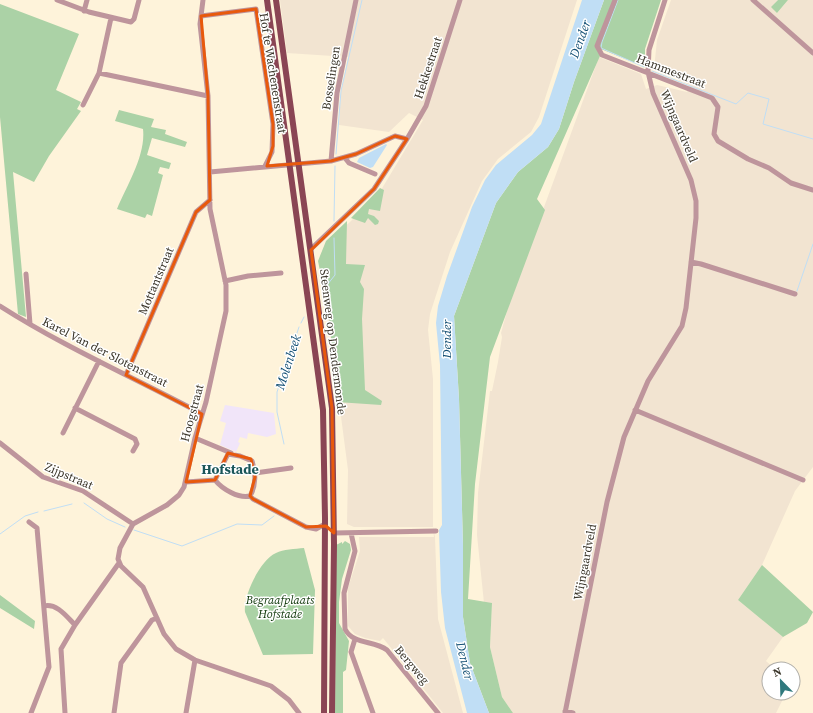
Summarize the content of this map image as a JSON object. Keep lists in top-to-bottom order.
{
  "streets": {
    "main road": ["Steenweg op Dendermonde"],
    "street": [
      "Hekkestraat",
      "Hammestraat",
      "Hof te Wachenenstraat",
      "Bosselingen",
      "Wijngaardveld",
      "Mottantstraat",
      "Karel Van der Slotenstraat",
      "Hoogstraat",
      "Zijpstraat",
      "Bergweg"
    ]
  },
  "crossings": [
    ["Hekkestraat", "Steenweg op Dendermonde"],
    ["Hammestraat", "Wijngaardveld"],
    ["Mottantstraat", "Karel Van der Slotenstraat"],
    ["Mottantstraat", "Hoogstraat"],
    ["Karel Van der Slotenstraat", "Hoogstraat"],
    ["Hoogstraat", "Zijpstraat"]
  ],
  "districts": ["Hofstade"],
  "water": ["Dender", "Molenbeek"],
  "parks": ["Begraafplaats Hofstade"],
  "north": "top left"
}
